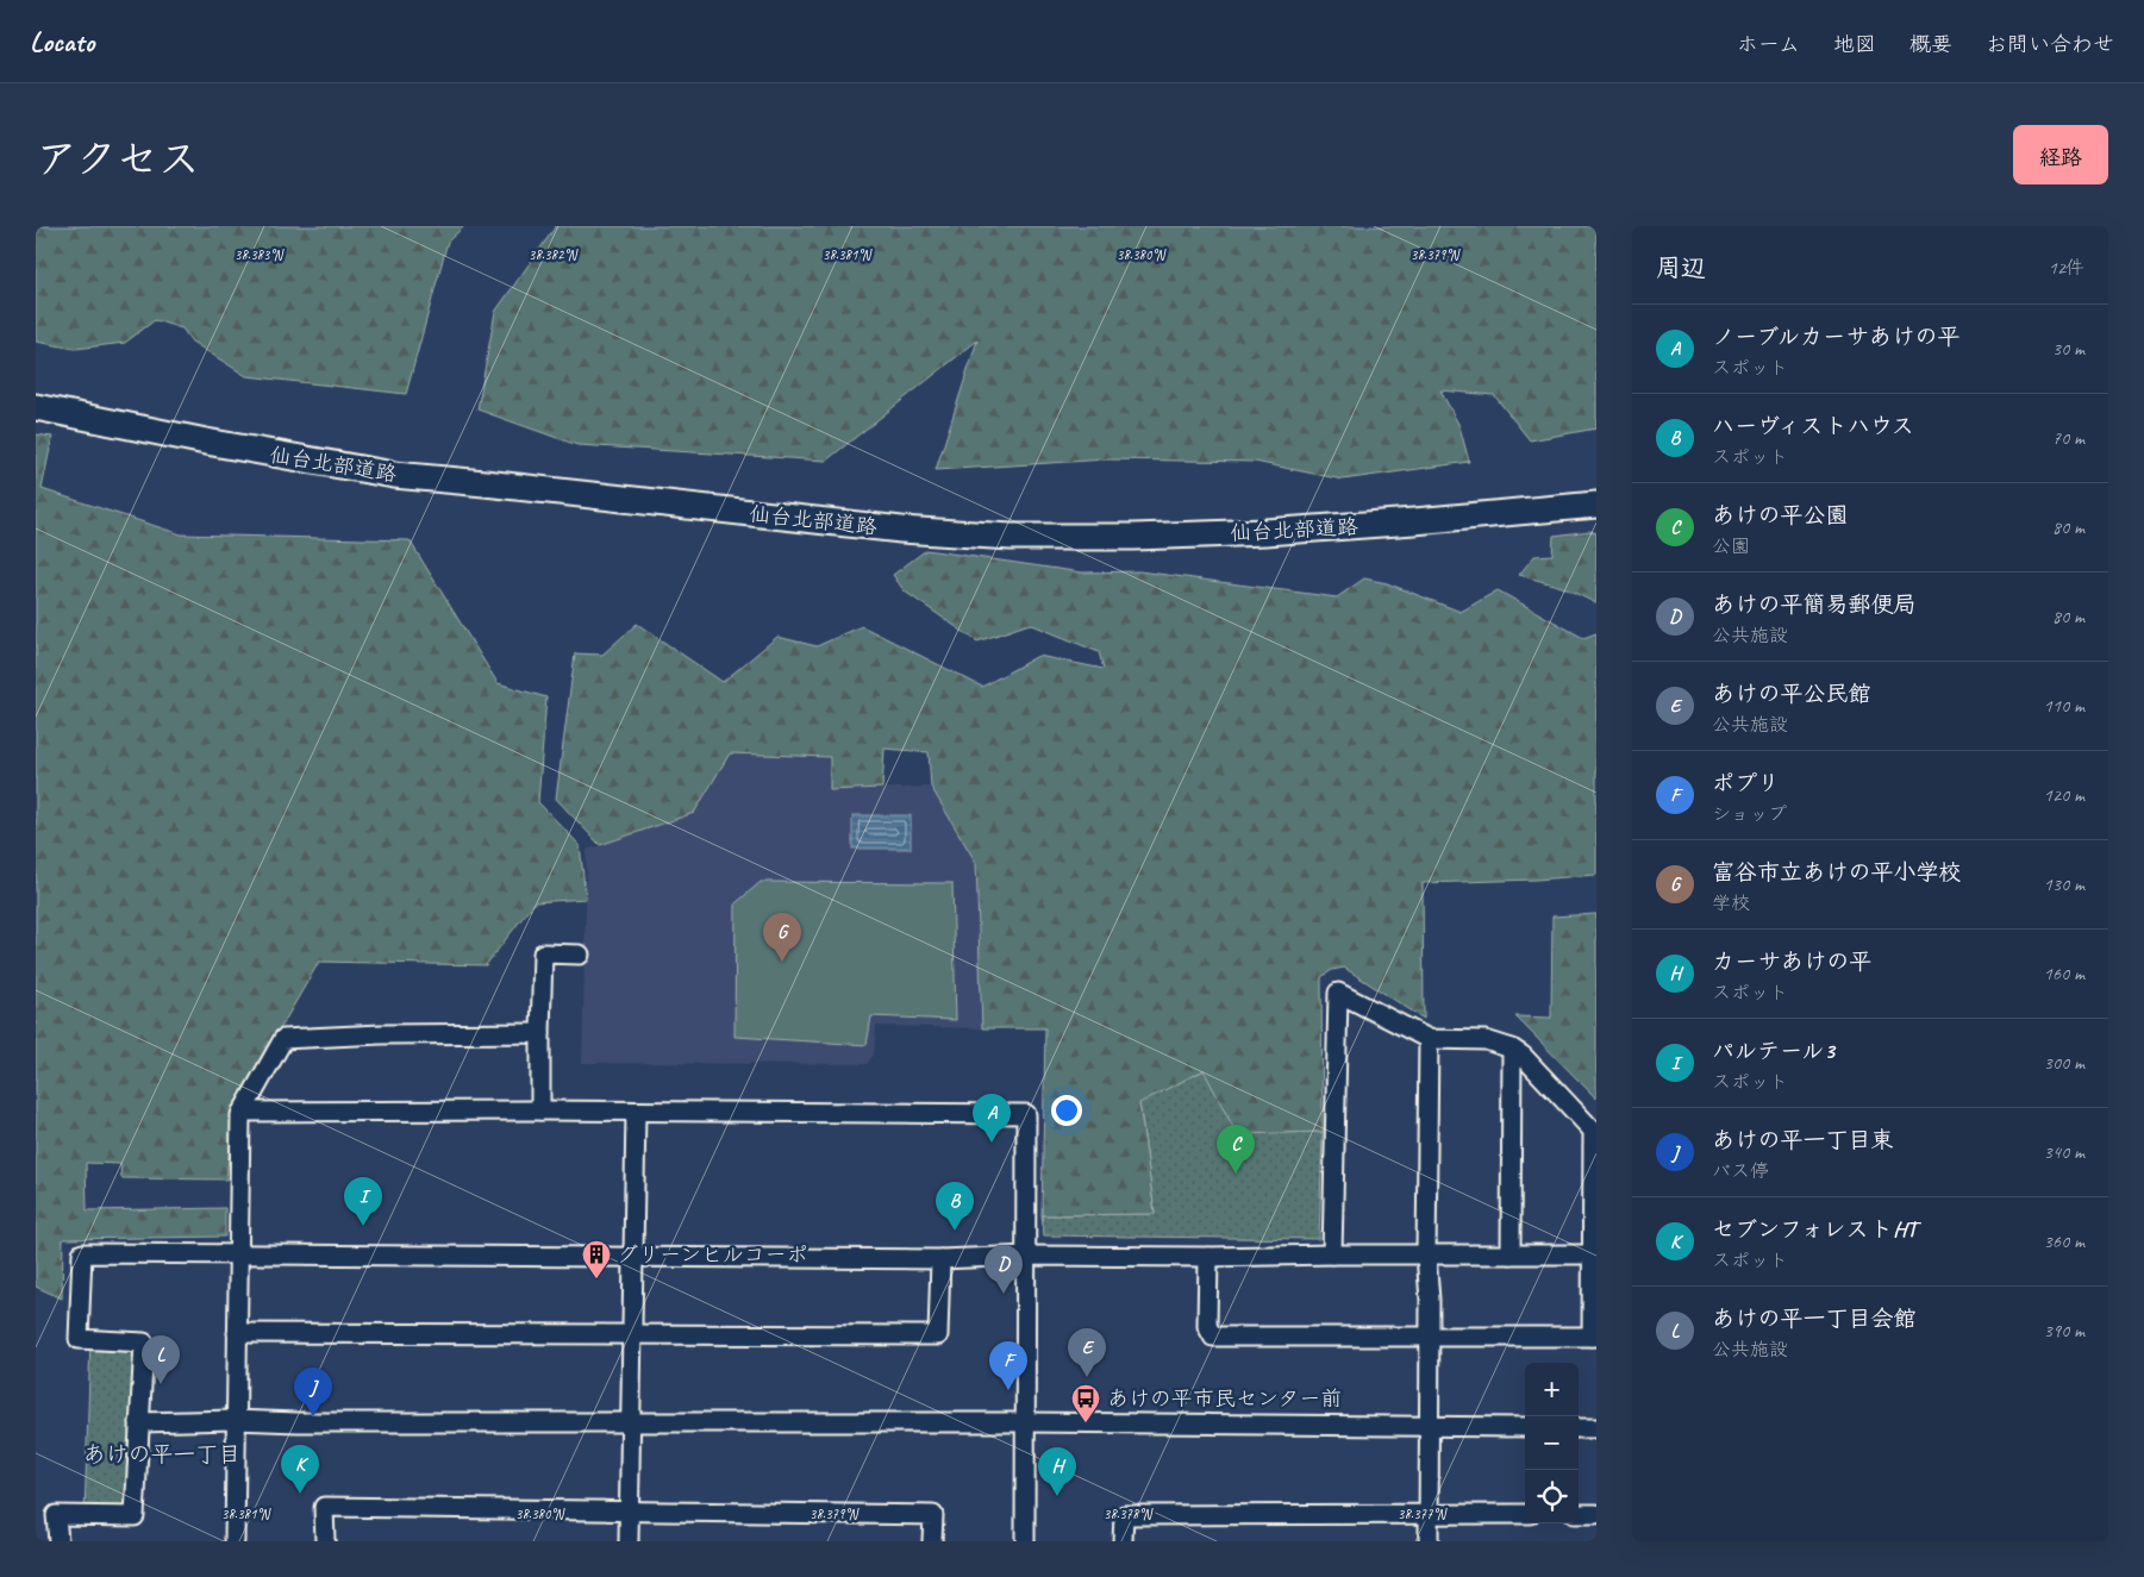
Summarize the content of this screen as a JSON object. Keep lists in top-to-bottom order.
{
  "streets": {
    "highway": ["仙台北部道路"]
  },
  "districts": ["あけの平一丁目"],
  "places": {
    "building": ["グリーンヒルコーポ"],
    "bus stop": ["あけの平市民センター前"]
  },
  "page": {
    "header": "Locato",
    "nav": [
      "ホーム",
      "地図",
      "概要",
      "お問い合わせ"
    ],
    "title": "アクセス",
    "buttons": "経路",
    "heading": ["周辺", "12件"],
    "list": [
      {
        "mark": "A",
        "name": "ノーブルカーサあけの平",
        "note": "スポット",
        "value": "30 m"
      },
      {
        "mark": "B",
        "name": "ハーヴィストハウス",
        "note": "スポット",
        "value": "70 m"
      },
      {
        "mark": "C",
        "name": "あけの平公園",
        "note": "公園",
        "value": "80 m"
      },
      {
        "mark": "D",
        "name": "あけの平簡易郵便局",
        "note": "公共施設",
        "value": "80 m"
      },
      {
        "mark": "E",
        "name": "あけの平公民館",
        "note": "公共施設",
        "value": "110 m"
      },
      {
        "mark": "F",
        "name": "ポプリ",
        "note": "ショップ",
        "value": "120 m"
      },
      {
        "mark": "G",
        "name": "富谷市立あけの平小学校",
        "note": "学校",
        "value": "130 m"
      },
      {
        "mark": "H",
        "name": "カーサあけの平",
        "note": "スポット",
        "value": "160 m"
      },
      {
        "mark": "I",
        "name": "パルテール3",
        "note": "スポット",
        "value": "300 m"
      },
      {
        "mark": "J",
        "name": "あけの平一丁目東",
        "note": "バス停",
        "value": "340 m"
      },
      {
        "mark": "K",
        "name": "セブンフォレストHT",
        "note": "スポット",
        "value": "360 m"
      },
      {
        "mark": "L",
        "name": "あけの平一丁目会館",
        "note": "公共施設",
        "value": "390 m"
      }
    ],
    "pins": [
      "G",
      "A",
      "C",
      "I",
      "B",
      "D",
      "E",
      "L",
      "F",
      "J",
      "K",
      "H"
    ],
    "map_buttons": ["+", "−"]
  },
  "coordinates": [
    "38.383°N",
    "38.382°N",
    "38.381°N",
    "38.380°N",
    "38.379°N",
    "38.378°N",
    "38.377°N"
  ]
}
